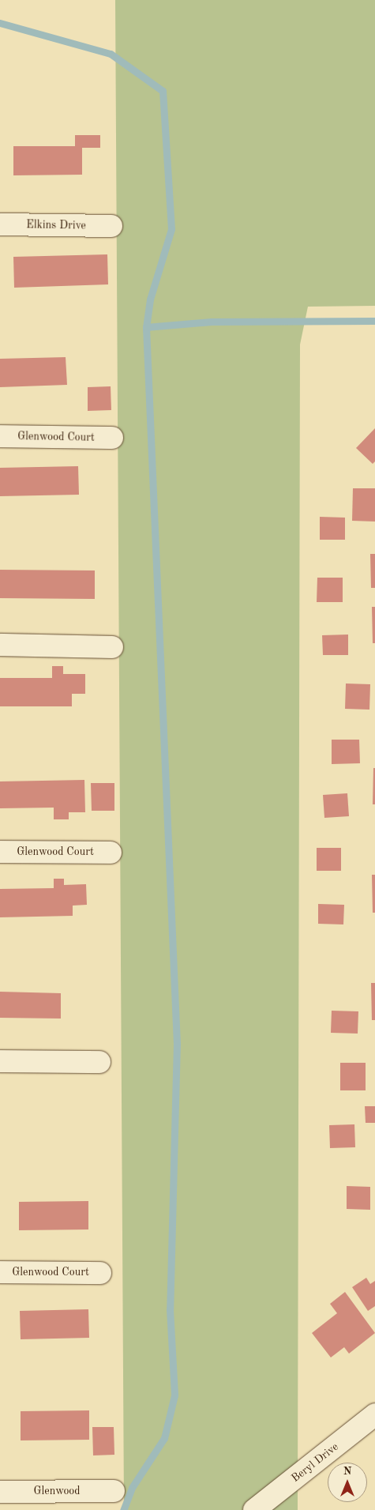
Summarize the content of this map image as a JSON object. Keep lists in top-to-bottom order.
{
  "streets": {
    "street": [
      "Elkins Drive",
      "Glenwood Court",
      "Beryl Drive",
      "Glenwood"
    ]
  },
  "north": "top"
}
